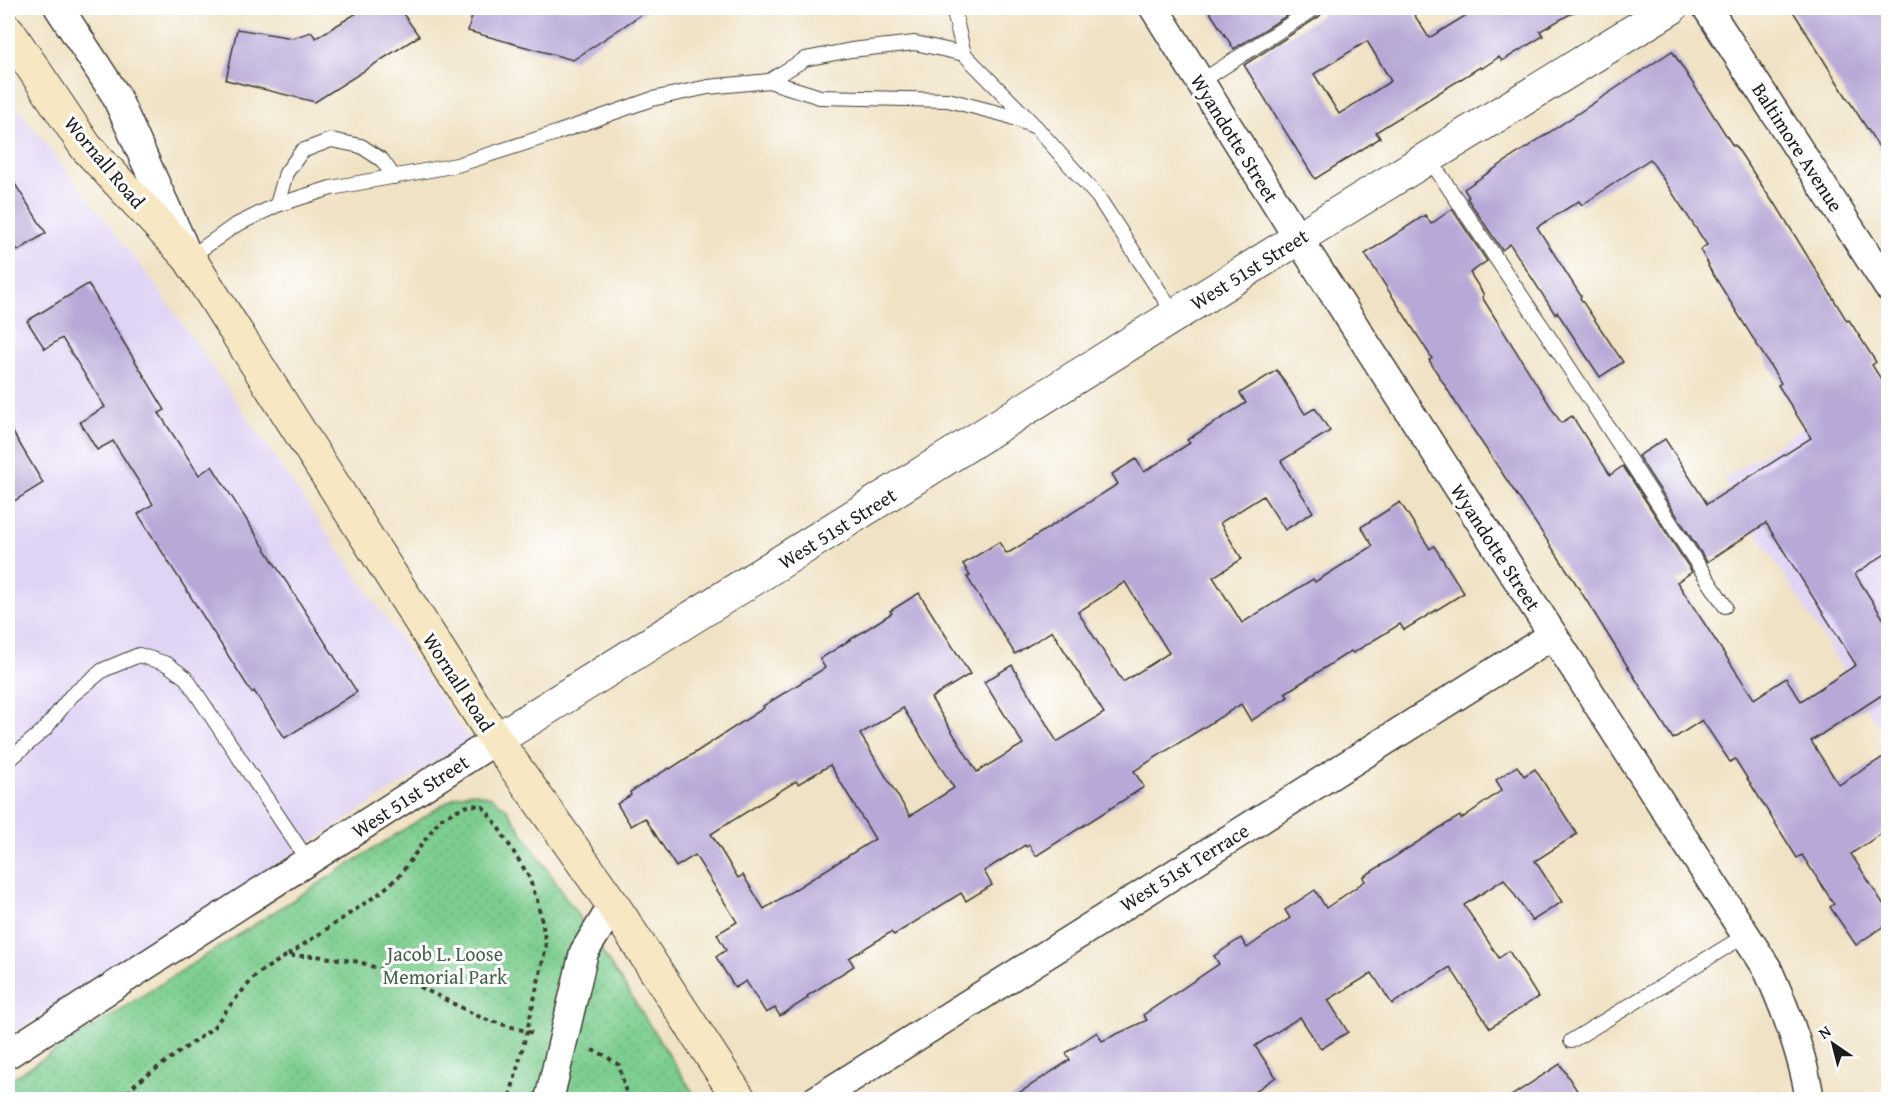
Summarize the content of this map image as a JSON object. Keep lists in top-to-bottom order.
{
  "streets": {
    "main road": ["Wornall Road"],
    "street": [
      "Wyandotte Street",
      "Baltimore Avenue",
      "West 51st Street",
      "West 51st Terrace"
    ]
  },
  "crossings": [
    ["Wyandotte Street", "West 51st Street"],
    ["Wyandotte Street", "West 51st Terrace"],
    ["Wornall Road", "West 51st Street"]
  ],
  "parks": ["Jacob L. Loose Memorial Park"],
  "north": "top left"
}
